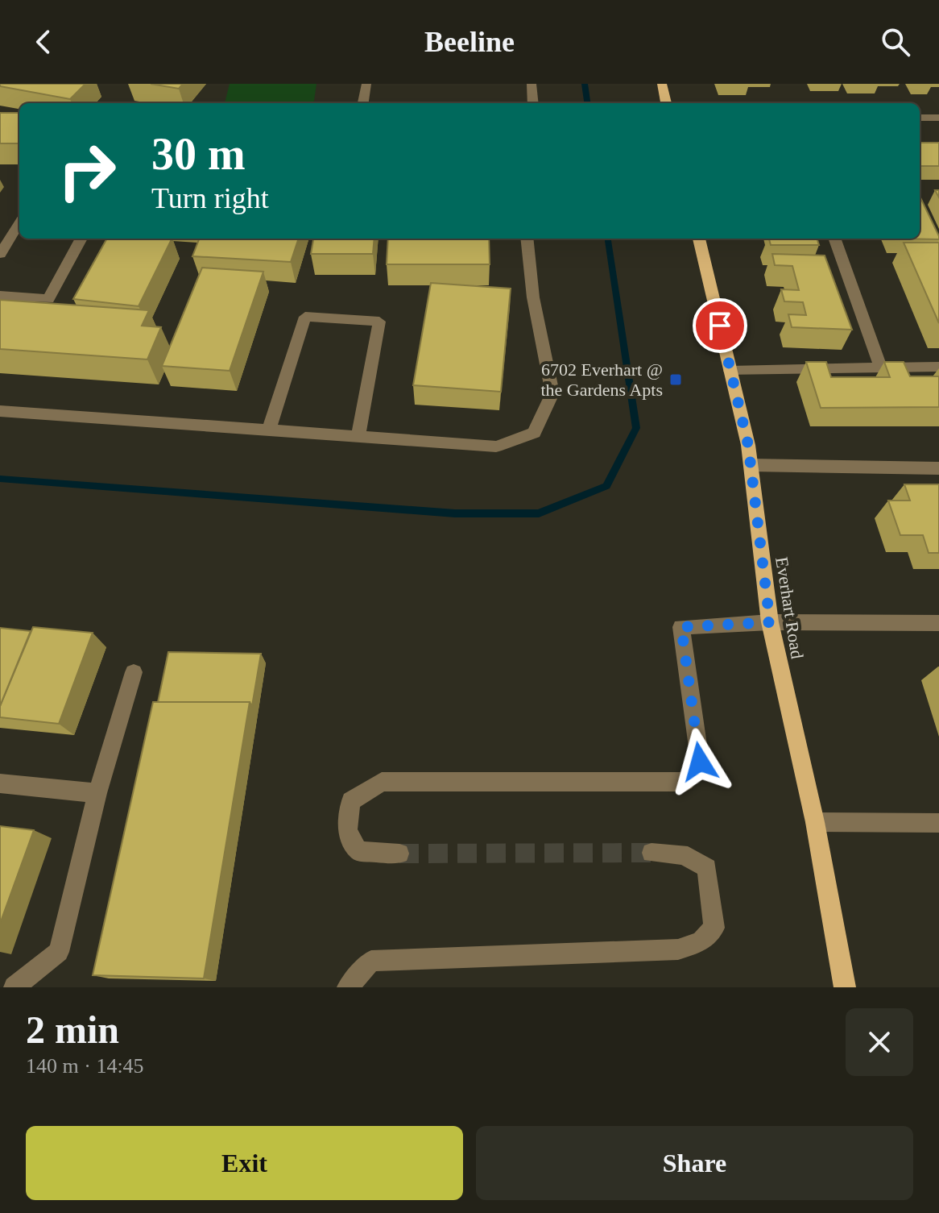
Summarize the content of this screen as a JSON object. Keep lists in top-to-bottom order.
{
  "streets": {
    "main road": ["Everhart Road"]
  },
  "places": {
    "transit": ["6702 Everhart @ the Gardens Apts"]
  },
  "page": {
    "header": "Beeline",
    "turn": ["30 m", "Turn right"],
    "heading": ["2 min", "140 m · 14:45"],
    "buttons": ["Exit", "Share"]
  }
}
